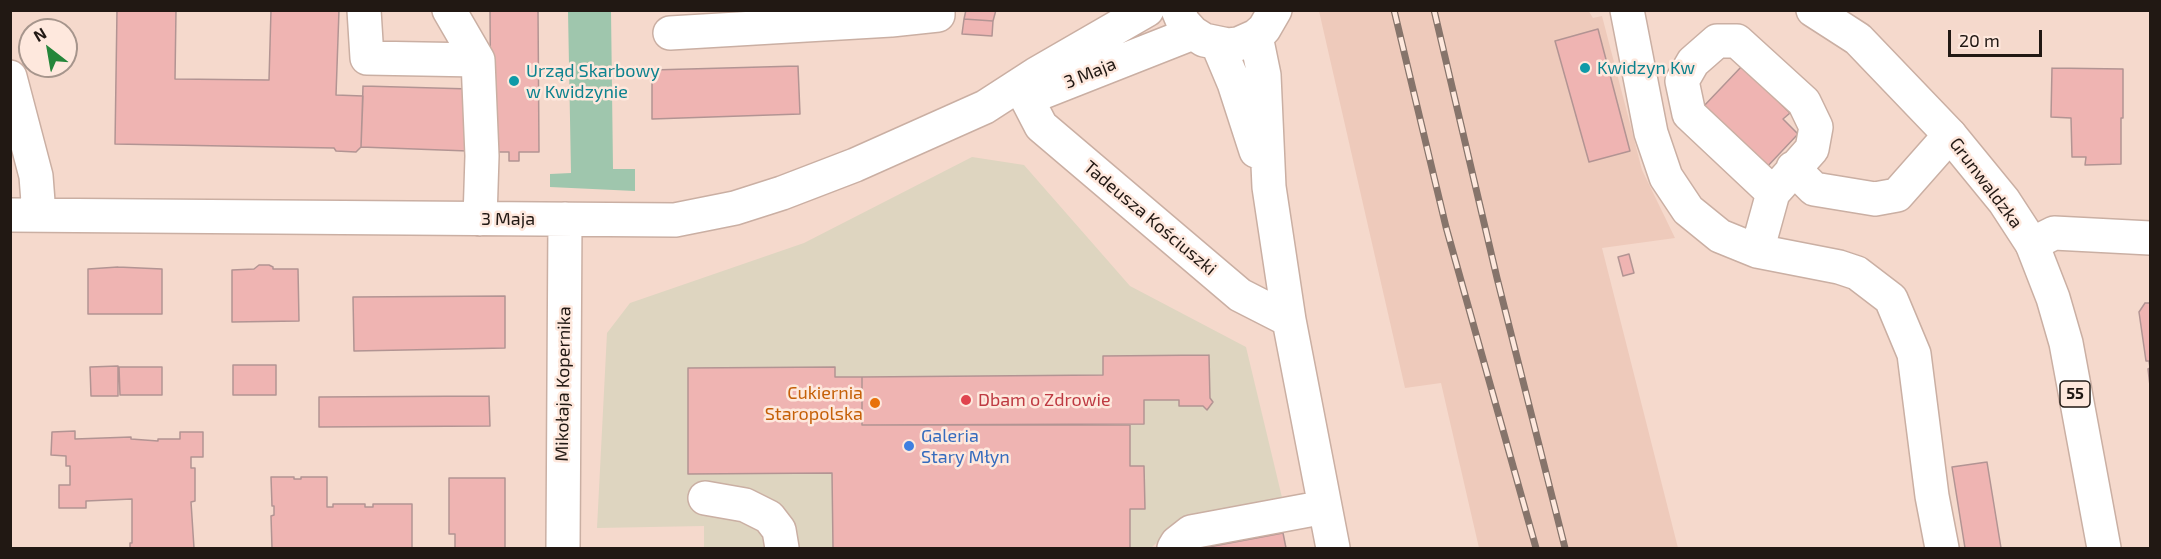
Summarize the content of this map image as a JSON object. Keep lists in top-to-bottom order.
{
  "streets": {
    "street": [
      "3 Maja",
      "Grunwaldzka",
      "Tadeusza Kościuszki",
      "Mikołaja Kopernika",
      "55"
    ]
  },
  "crossings": [
    ["3 Maja", "Tadeusza Kościuszki"],
    ["3 Maja", "Mikołaja Kopernika"]
  ],
  "places": [
    "Kwidzyn Kw",
    "Urząd Skarbowy w Kwidzynie",
    "Dbam o Zdrowie",
    "Cukiernia Staropolska",
    "Galeria Stary Młyn"
  ],
  "scale_bar": "20 m",
  "north": "top left"
}
